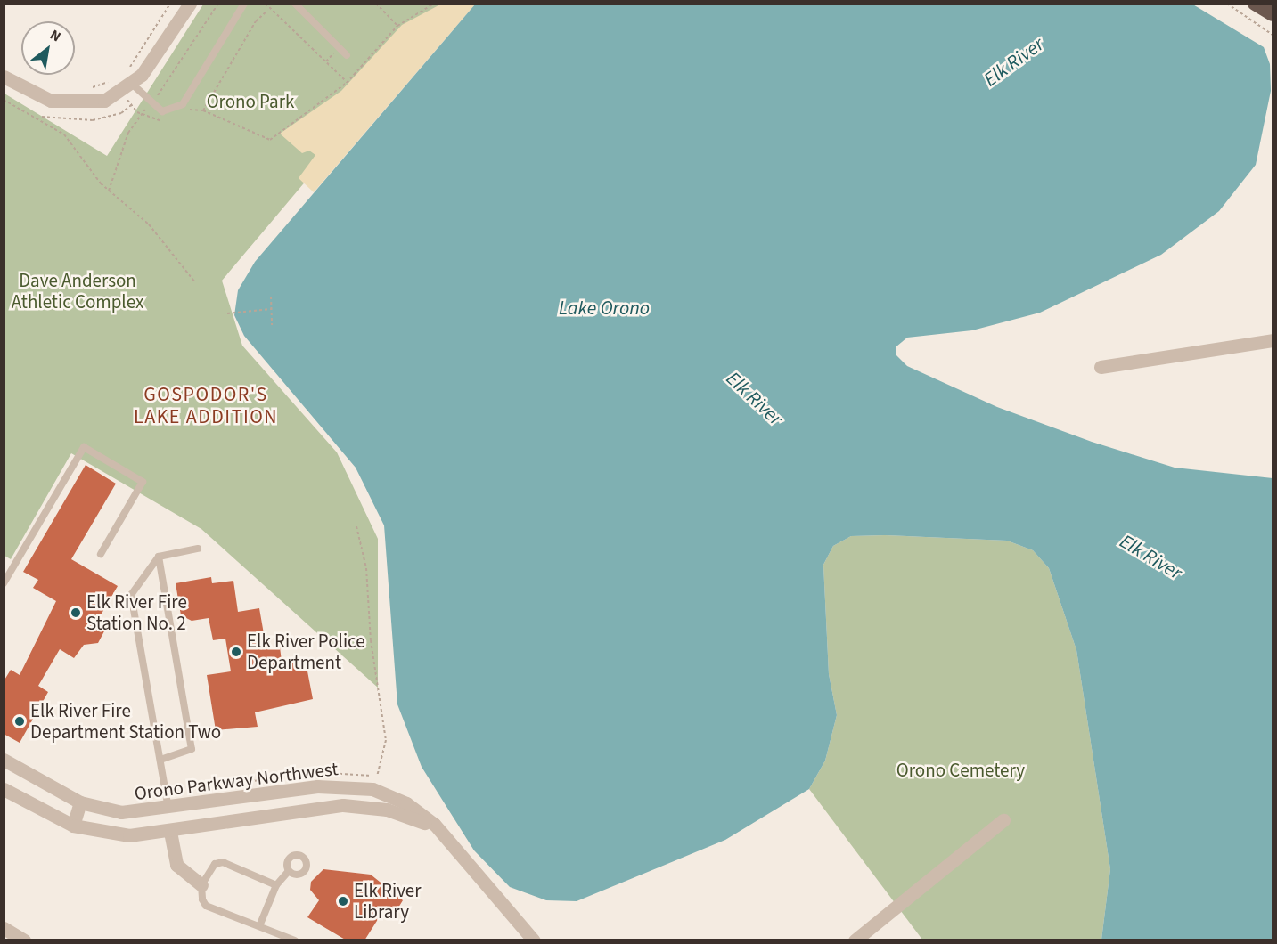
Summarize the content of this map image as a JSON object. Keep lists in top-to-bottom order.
{
  "streets": {
    "street": ["Orono Parkway Northwest"]
  },
  "districts": ["GOSPODOR'S LAKE ADDITION"],
  "water": ["Elk River", "Lake Orono"],
  "parks": ["Orono Park", "Dave Anderson Athletic Complex", "Orono Cemetery"],
  "places": [
    "Elk River Fire Station No. 2",
    "Elk River Police Department",
    "Elk River Fire Department Station Two",
    "Elk River Library"
  ],
  "north": "top right"
}
